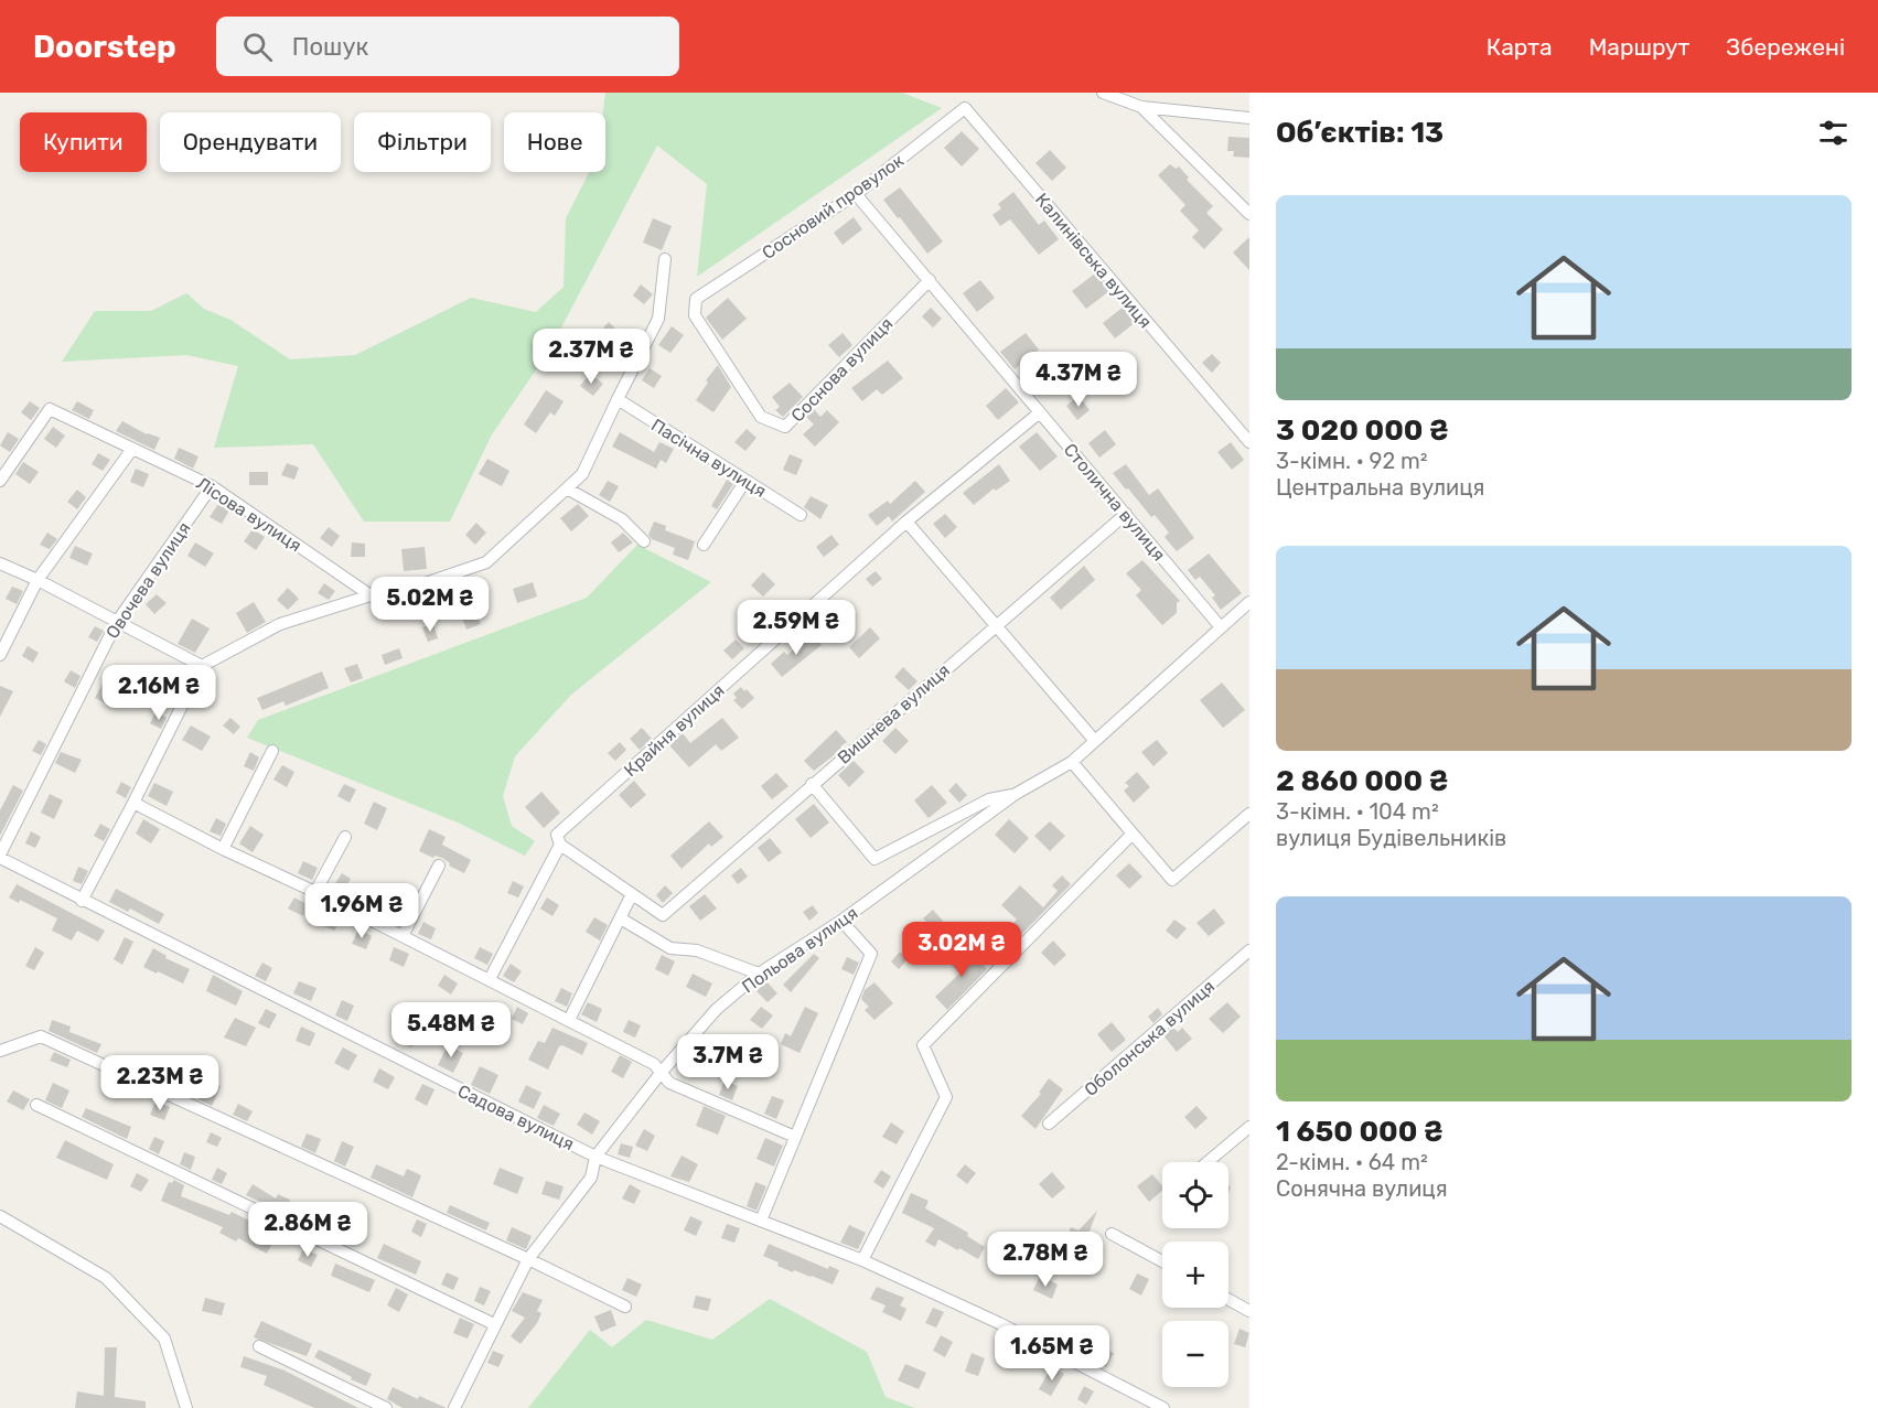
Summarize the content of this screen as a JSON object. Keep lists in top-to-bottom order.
{
  "streets": {
    "street": [
      "Сосновий провулок",
      "Калинівська вулиця",
      "Соснова вулиця",
      "Пасічна вулиця",
      "Столична вулиця",
      "Лісова вулиця",
      "Овочева вулиця",
      "Вишнева вулиця",
      "Крайня вулиця",
      "Польова вулиця",
      "Оболонська вулиця",
      "Садова вулиця"
    ]
  },
  "crossings": [
    ["Сосновий провулок", "Калинівська вулиця"],
    ["Сосновий провулок", "Соснова вулиця"],
    ["Сосновий провулок", "Столична вулиця"],
    ["Соснова вулиця", "Столична вулиця"],
    ["Столична вулиця", "Вишнева вулиця"],
    ["Столична вулиця", "Крайня вулиця"],
    ["Столична вулиця", "Польова вулиця"],
    ["Лісова вулиця", "Овочева вулиця"],
    ["Овочева вулиця", "Садова вулиця"],
    ["Вишнева вулиця", "Польова вулиця"],
    ["Польова вулиця", "Садова вулиця"]
  ],
  "page": {
    "header": "Doorstep",
    "search": "Пошук",
    "nav": ["Карта", "Маршрут", "Збережені"],
    "heading": "Об’єктів: 13",
    "chip": [
      "Купити",
      "Орендувати",
      "Фільтри",
      "Нове"
    ],
    "list": [
      {
        "name": "3 020 000 ₴",
        "note": "3-кімн. · 92 m² · Центральна вулиця"
      },
      {
        "name": "2 860 000 ₴",
        "note": "3-кімн. · 104 m² · вулиця Будівельників"
      },
      {
        "name": "1 650 000 ₴",
        "note": "2-кімн. · 64 m² · Сонячна вулиця"
      }
    ],
    "price": [
      "2.37M ₴",
      "4.37M ₴",
      "5.02M ₴",
      "2.59M ₴",
      "2.16M ₴",
      "1.96M ₴",
      "3.02M ₴",
      "5.48M ₴",
      "3.7M ₴",
      "2.23M ₴",
      "2.86M ₴",
      "2.78M ₴",
      "1.65M ₴"
    ],
    "map_buttons": ["+", "−"]
  }
}
